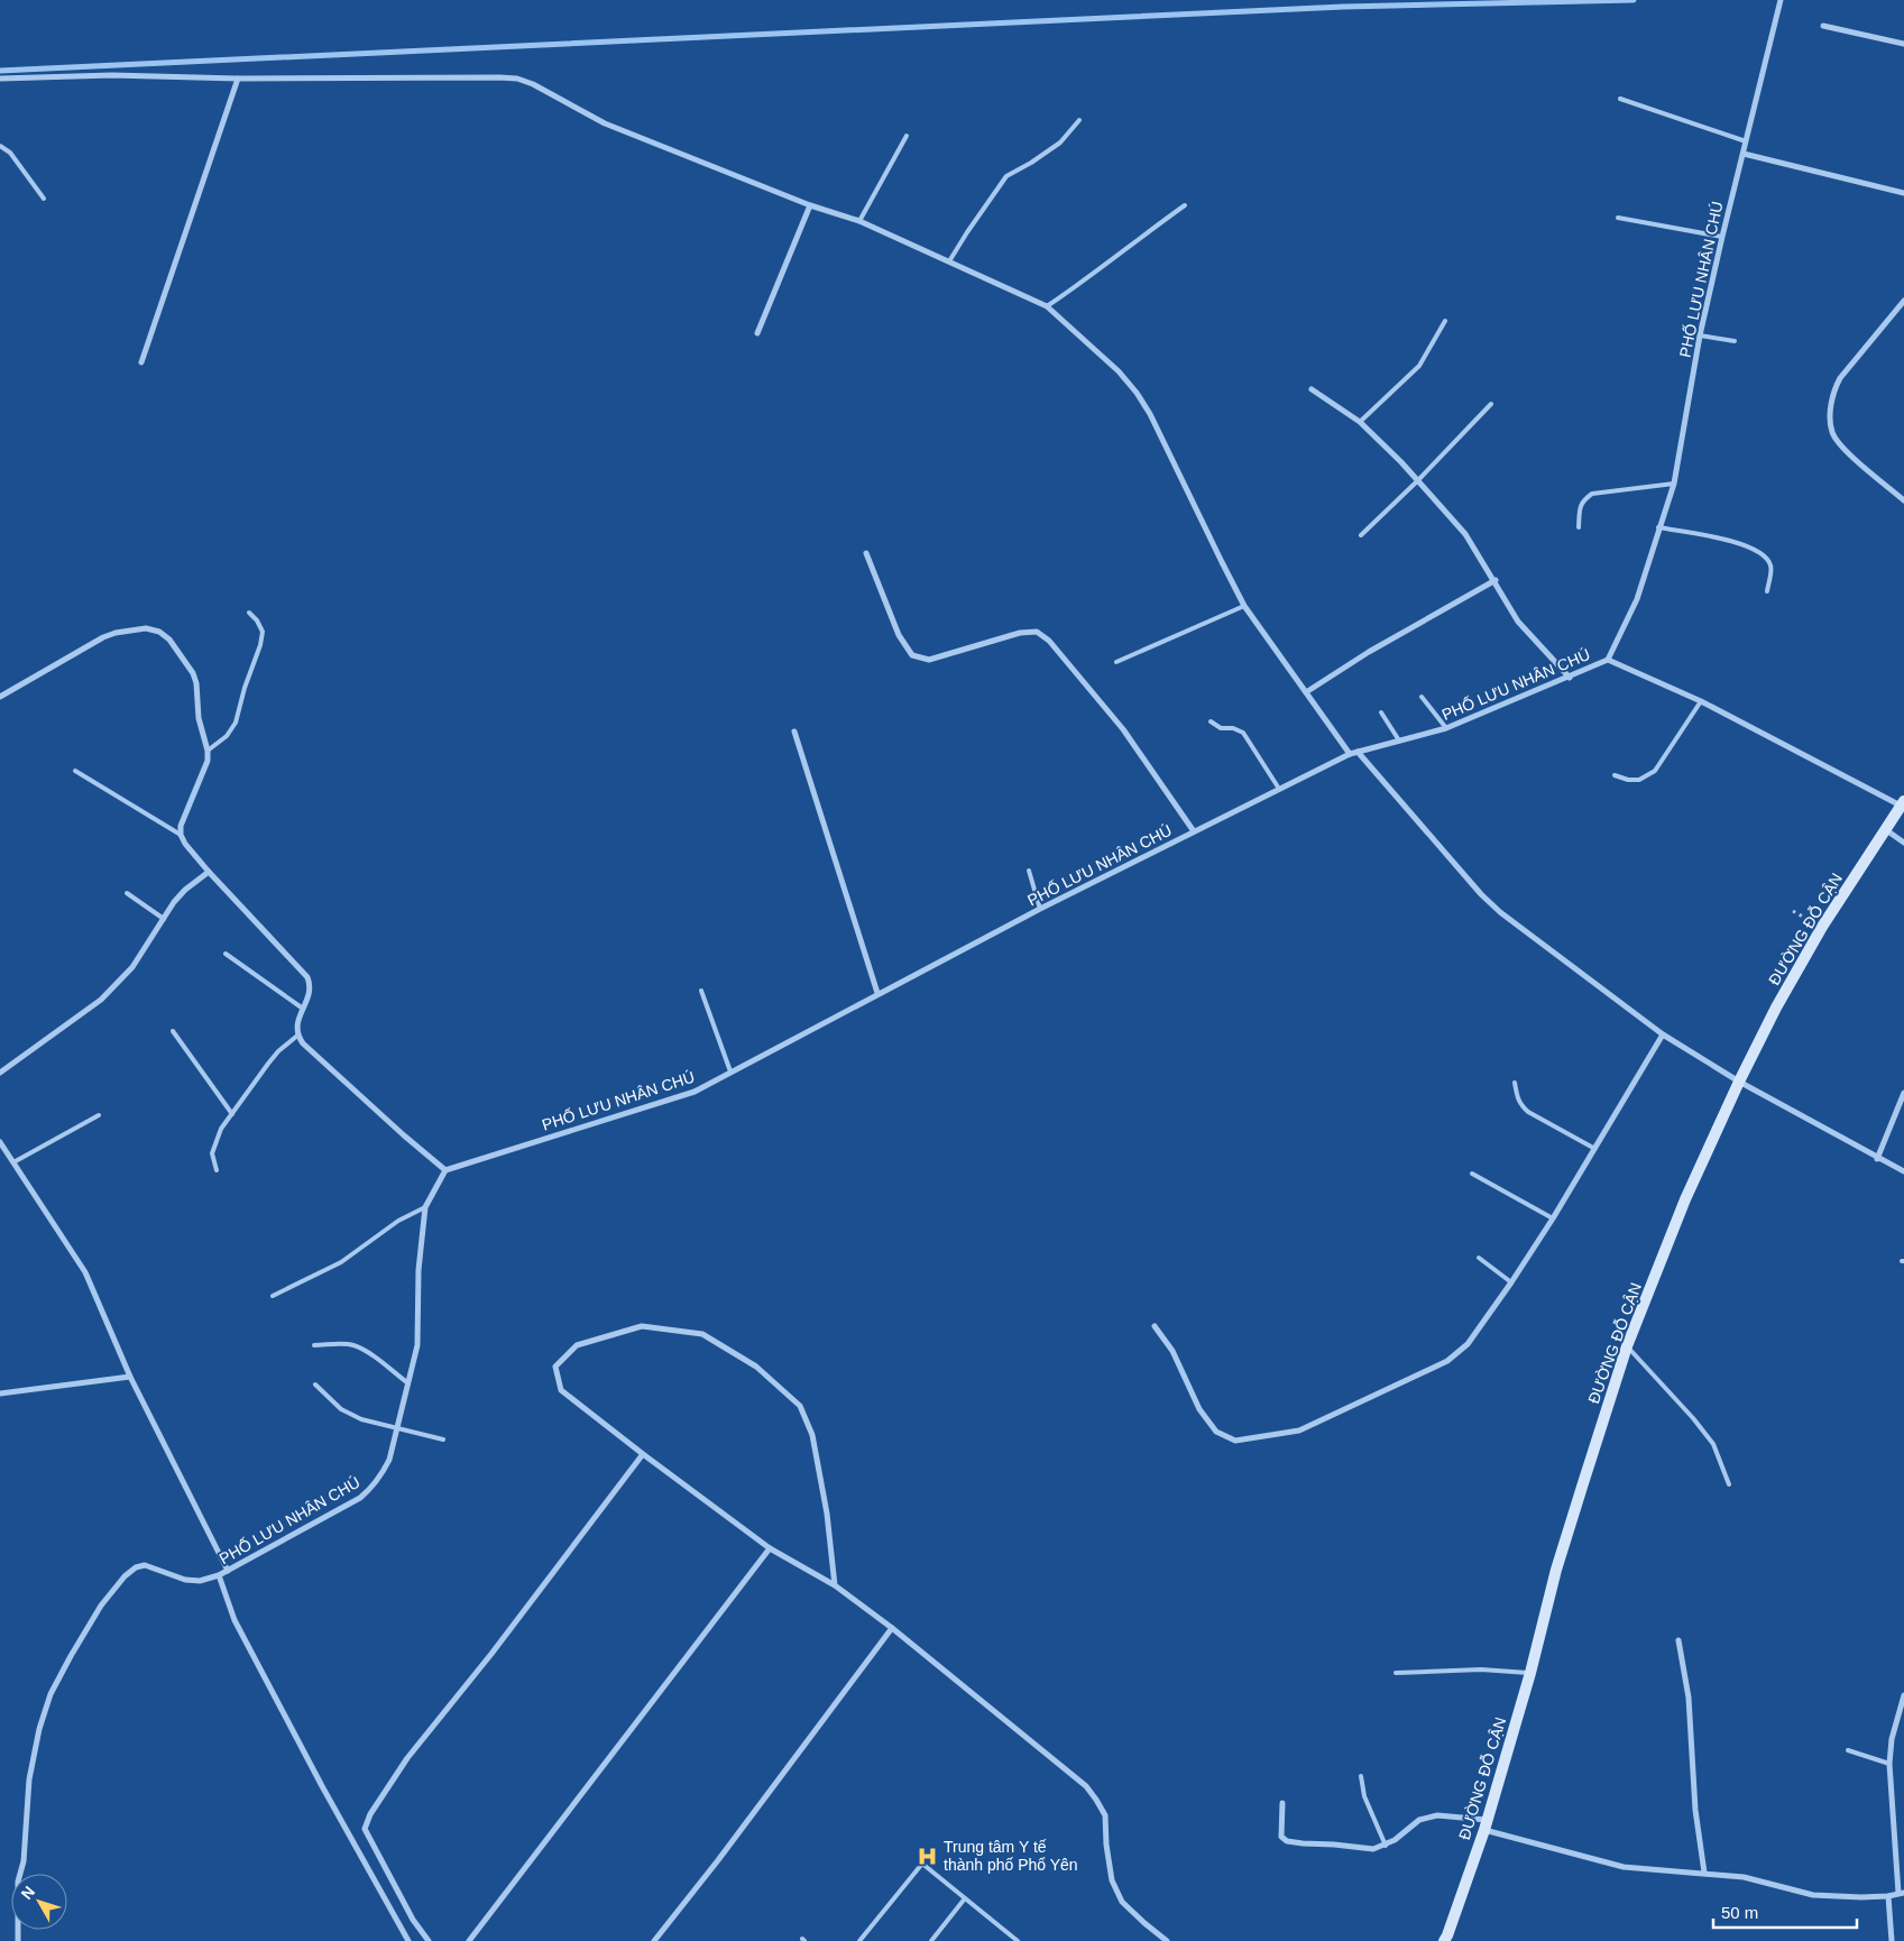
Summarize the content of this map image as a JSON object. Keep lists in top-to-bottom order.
{
  "streets": {
    "main road": ["ĐƯỜNG ĐỖ CẬN"],
    "street": ["PHỐ LƯU NHÂN CHÚ"]
  },
  "places": {
    "hospital": ["Trung tâm Y tế thành phố Phổ Yên"]
  },
  "scale_bar": "50 m",
  "north": "top left"
}
